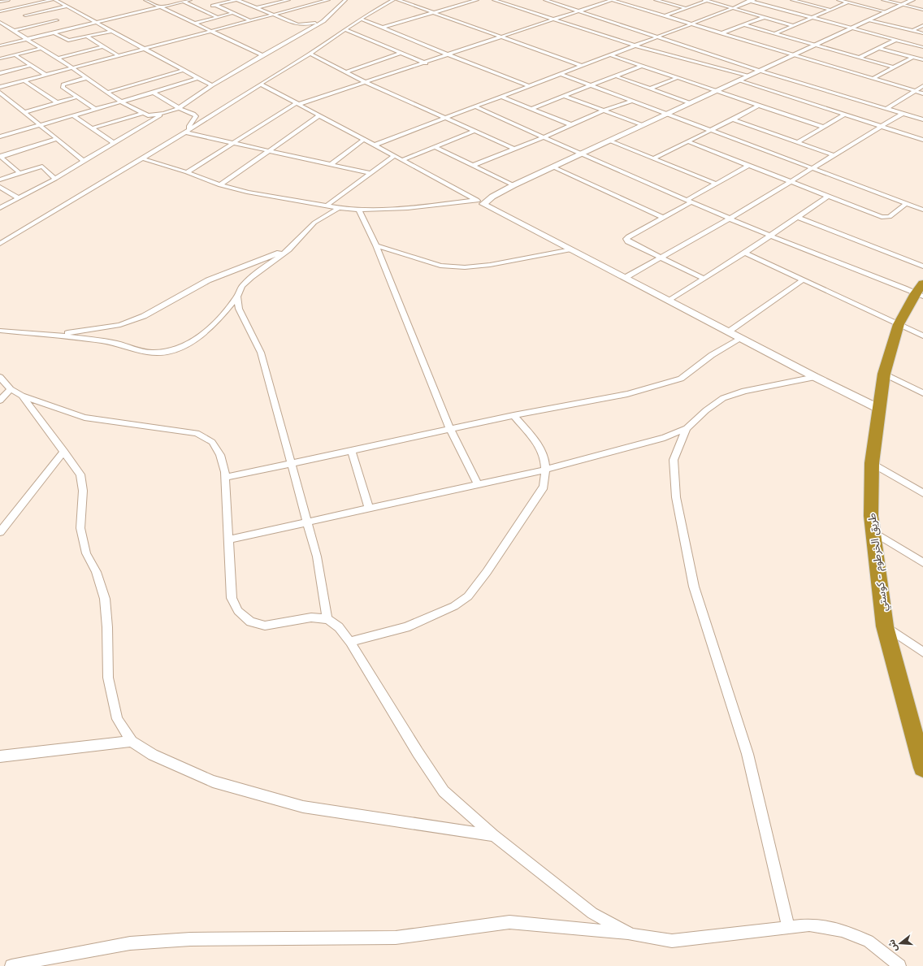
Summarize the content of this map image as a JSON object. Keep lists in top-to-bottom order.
{
  "streets": {
    "highway": ["طريق الخرطوم - كوستي"]
  },
  "north": "left"
}
